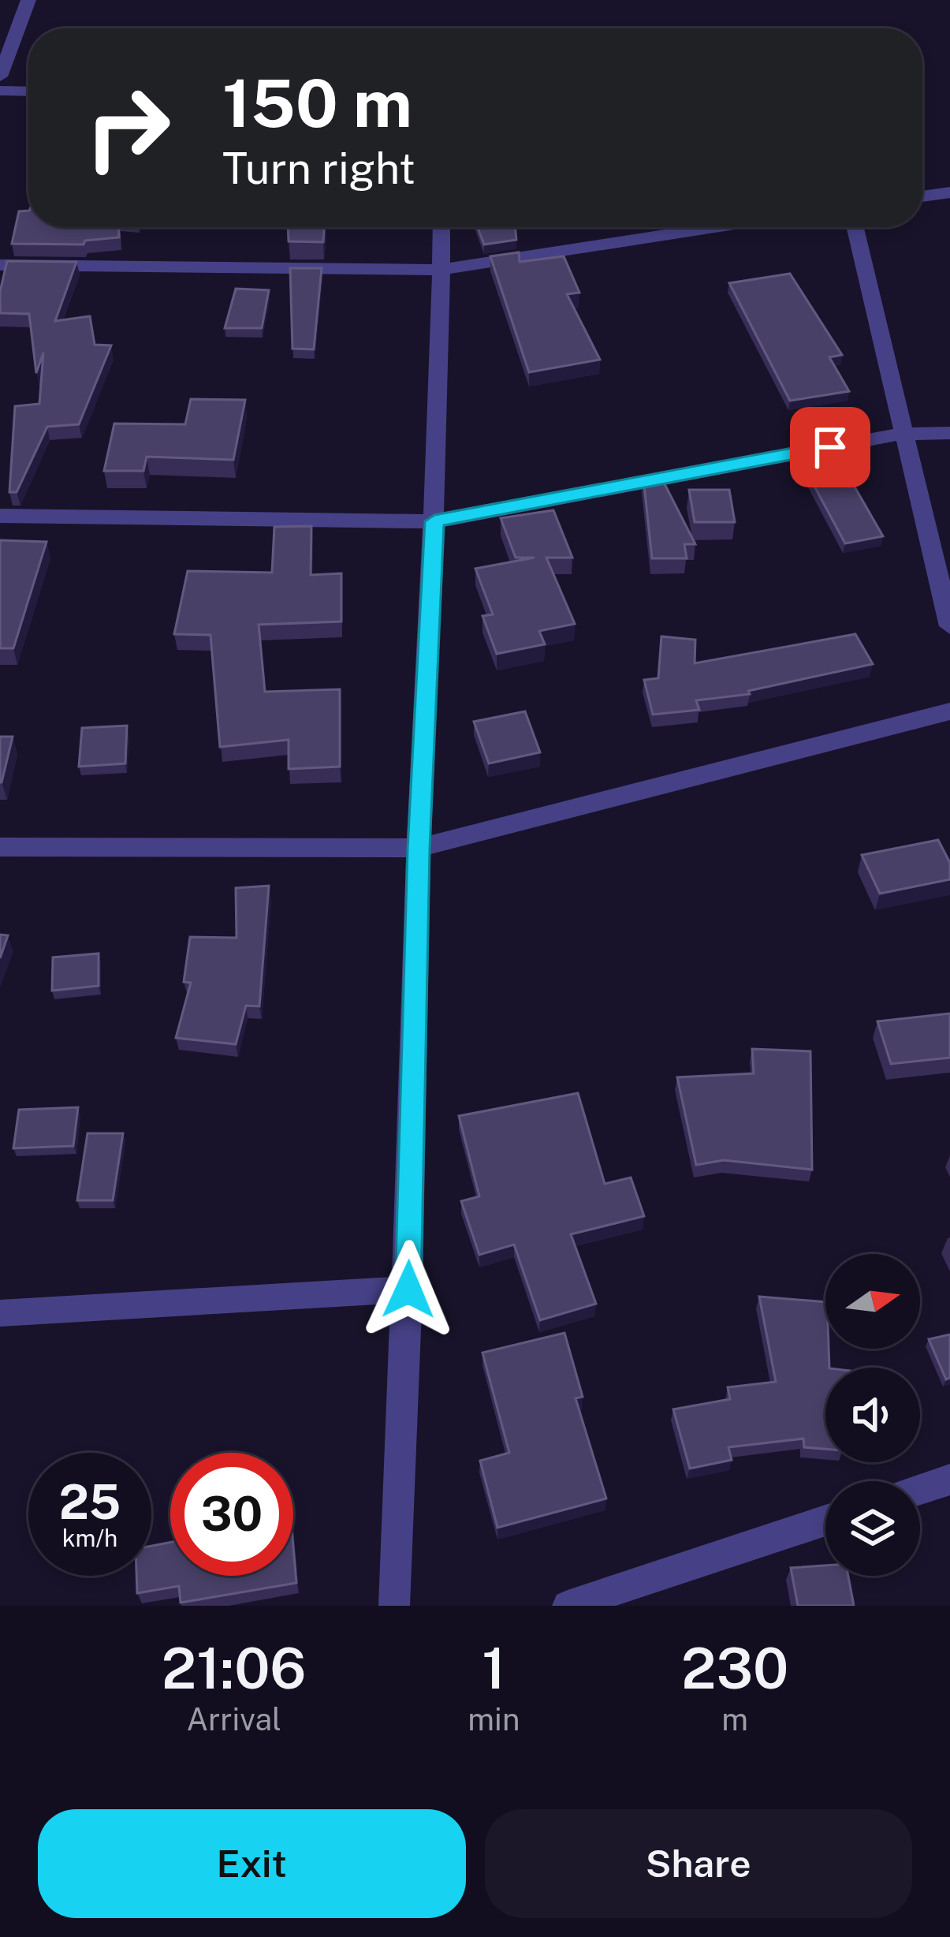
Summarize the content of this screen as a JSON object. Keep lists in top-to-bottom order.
{
  "north": "right",
  "page": {
    "turn": ["150 m", "Turn right"],
    "speed": "25 km/h",
    "limit": "30",
    "eta": [
      "21:06",
      "Arrival",
      "1",
      "min",
      "230",
      "m"
    ],
    "buttons": ["Exit", "Share"]
  }
}
